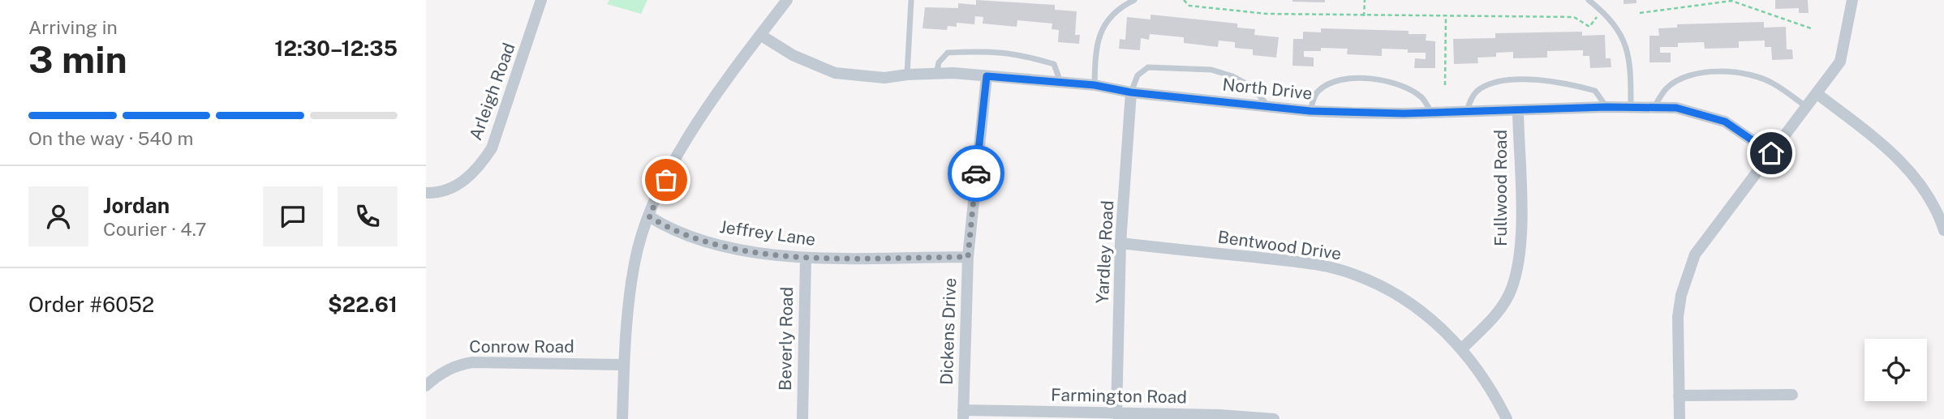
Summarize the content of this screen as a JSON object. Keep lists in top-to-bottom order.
{
  "streets": {
    "street": [
      "North Drive",
      "Arleigh Road",
      "Fullwood Road",
      "Jeffrey Lane",
      "Bentwood Drive",
      "Yardley Road",
      "Dickens Drive",
      "Beverly Road",
      "Conrow Road",
      "Farmington Road"
    ]
  },
  "crossings": [
    ["North Drive", "Fullwood Road"],
    ["North Drive", "Yardley Road"],
    ["North Drive", "Dickens Drive"],
    ["Fullwood Road", "Bentwood Drive"],
    ["Jeffrey Lane", "Dickens Drive"],
    ["Jeffrey Lane", "Beverly Road"],
    ["Bentwood Drive", "Yardley Road"],
    ["Yardley Road", "Farmington Road"],
    ["Dickens Drive", "Farmington Road"]
  ],
  "page": {
    "heading": ["3 min", "Arriving in", "12:30–12:35"],
    "panel": [
      "Jordan",
      "Courier · 4.7",
      "Order #6052",
      "$22.61"
    ],
    "bar": "On the way · 540 m"
  }
}
